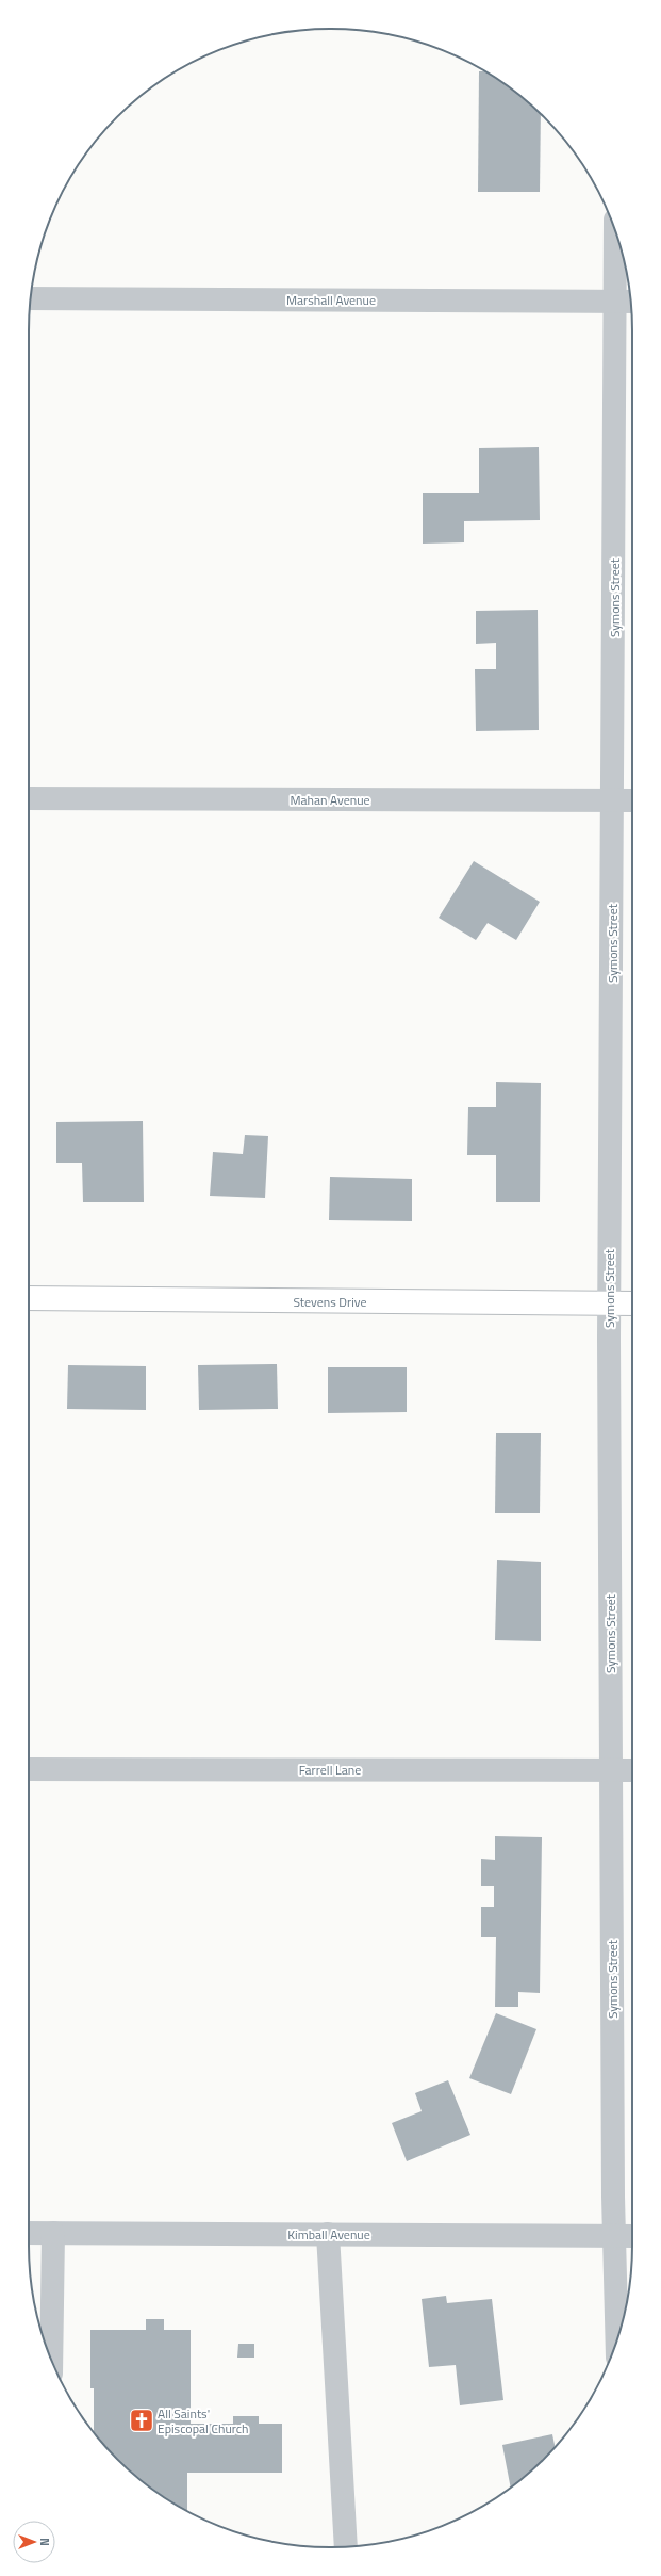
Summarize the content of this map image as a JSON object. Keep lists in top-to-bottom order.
{
  "streets": {
    "main road": ["Stevens Drive"],
    "street": [
      "Marshall Avenue",
      "Symons Street",
      "Mahan Avenue",
      "Farrell Lane",
      "Kimball Avenue"
    ]
  },
  "crossings": [
    ["Marshall Avenue", "Symons Street"],
    ["Symons Street", "Mahan Avenue"],
    ["Symons Street", "Stevens Drive"],
    ["Symons Street", "Farrell Lane"],
    ["Symons Street", "Kimball Avenue"]
  ],
  "places": {
    "church": ["All Saints' Episcopal Church"]
  },
  "north": "right"
}
